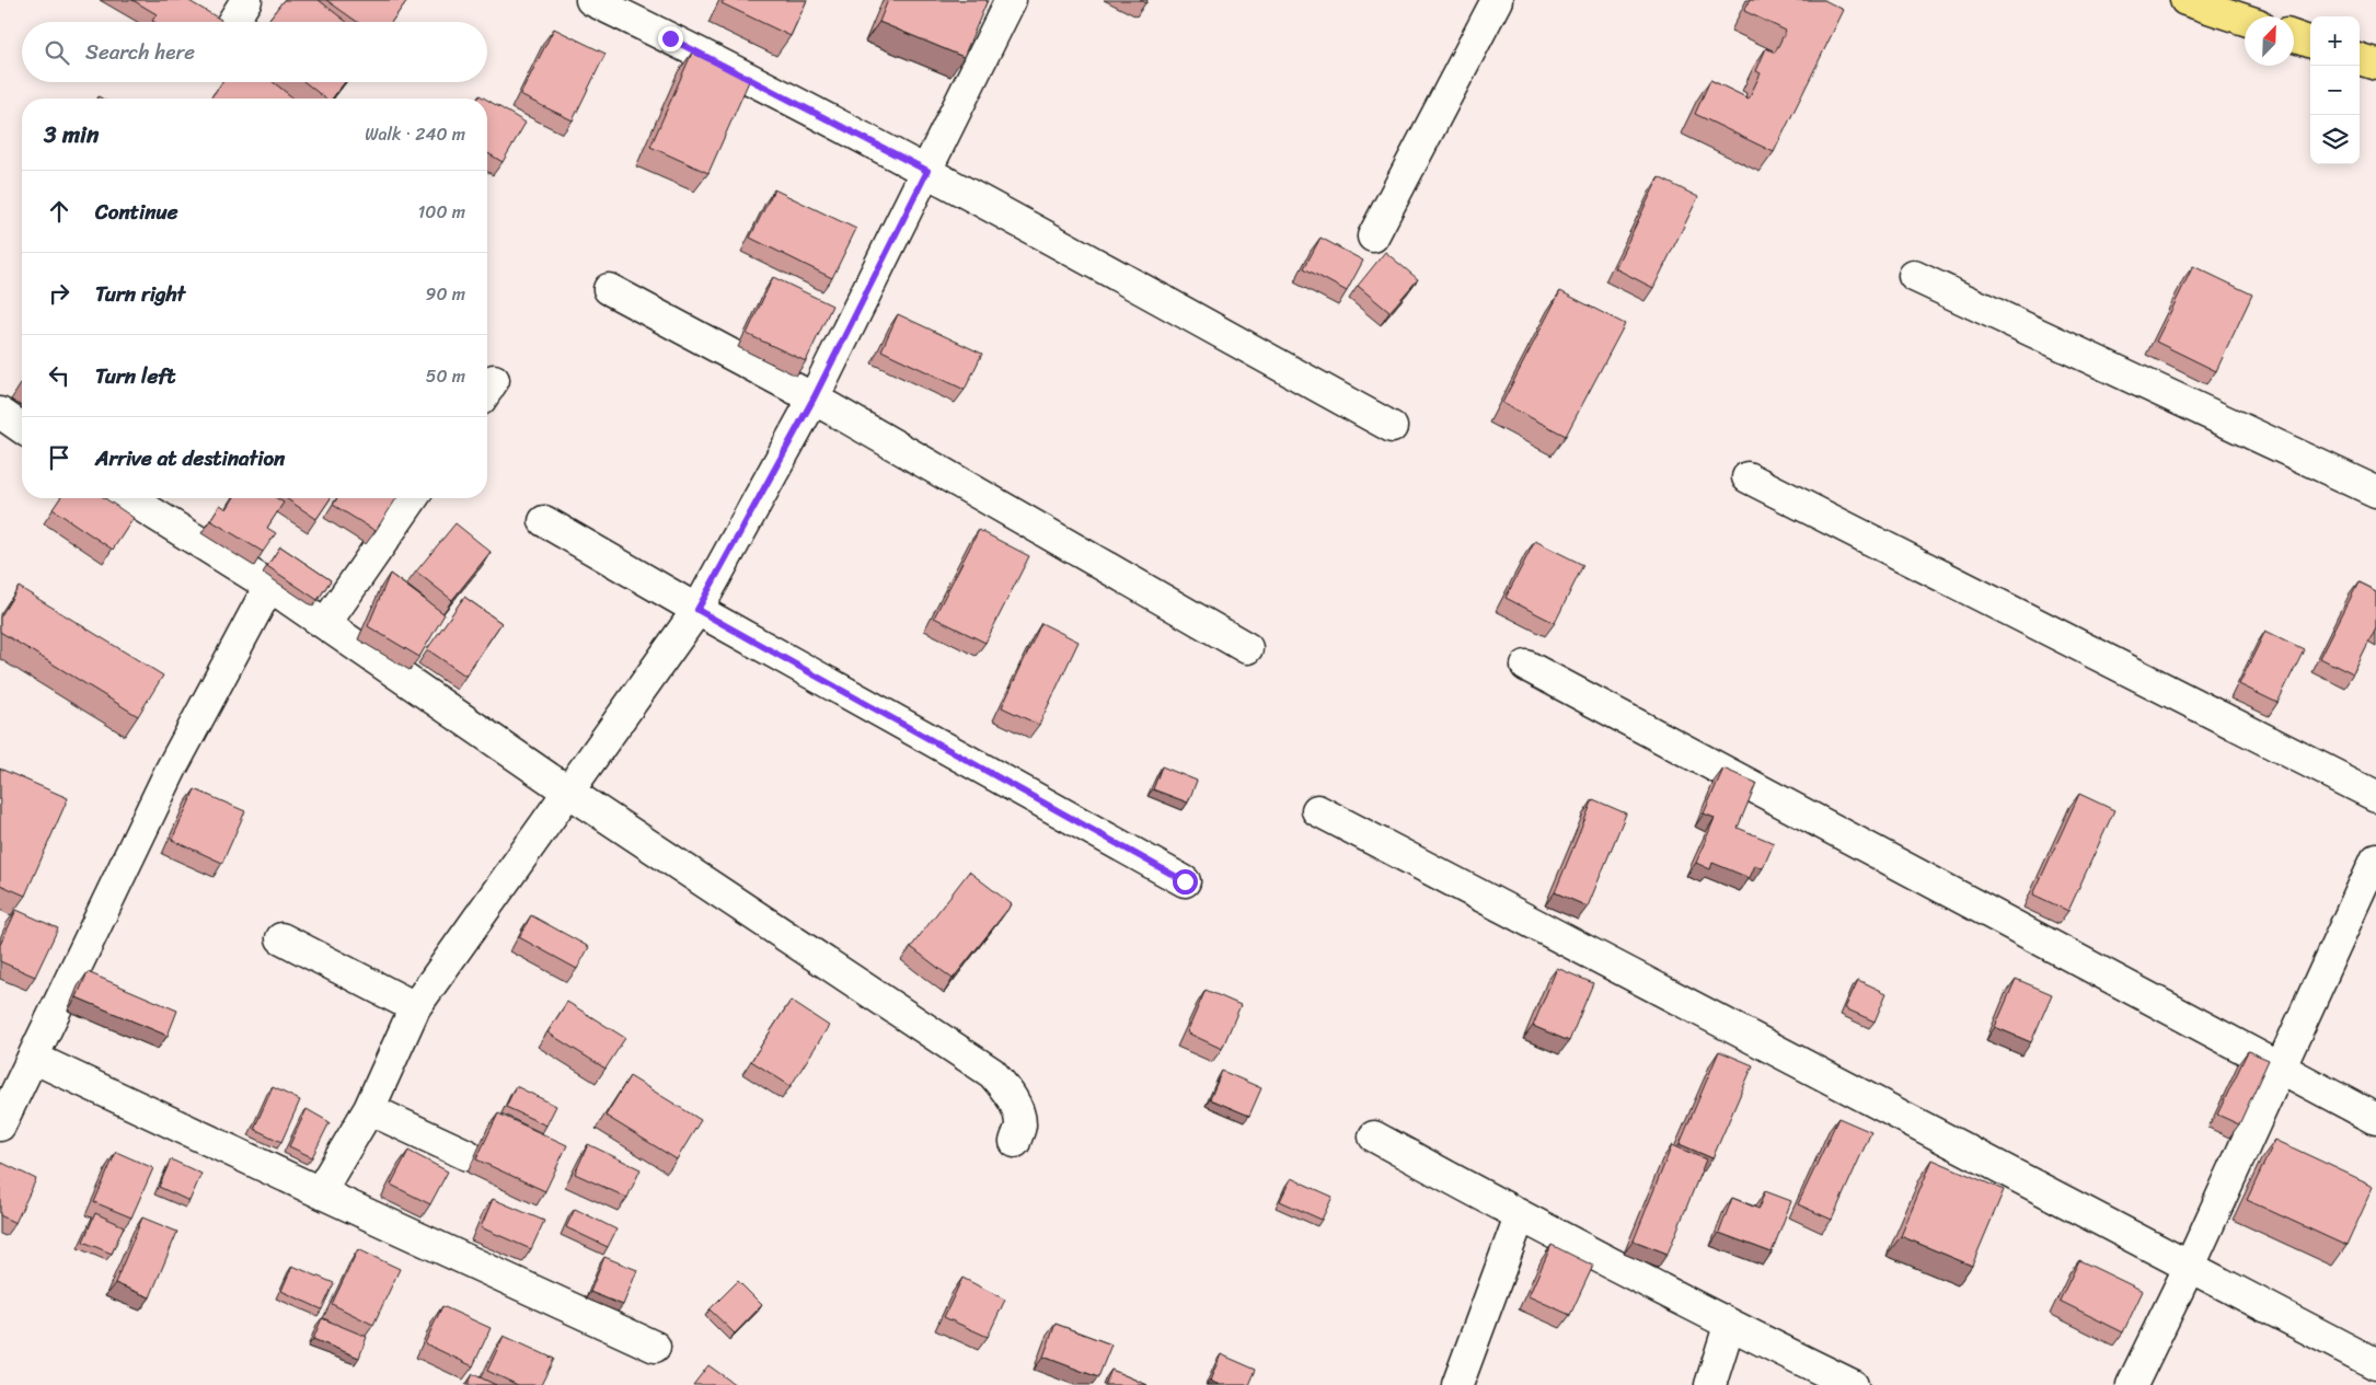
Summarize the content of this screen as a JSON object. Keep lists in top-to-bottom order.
{
  "north": "top right",
  "page": {
    "map_buttons": ["+", "−"],
    "search": "Search here",
    "heading": ["3 min", "Walk · 240 m"],
    "list": [
      ["Continue", "100 m"],
      ["Turn right", "90 m"],
      ["Turn left", "50 m"],
      "Arrive at destination"
    ]
  }
}
